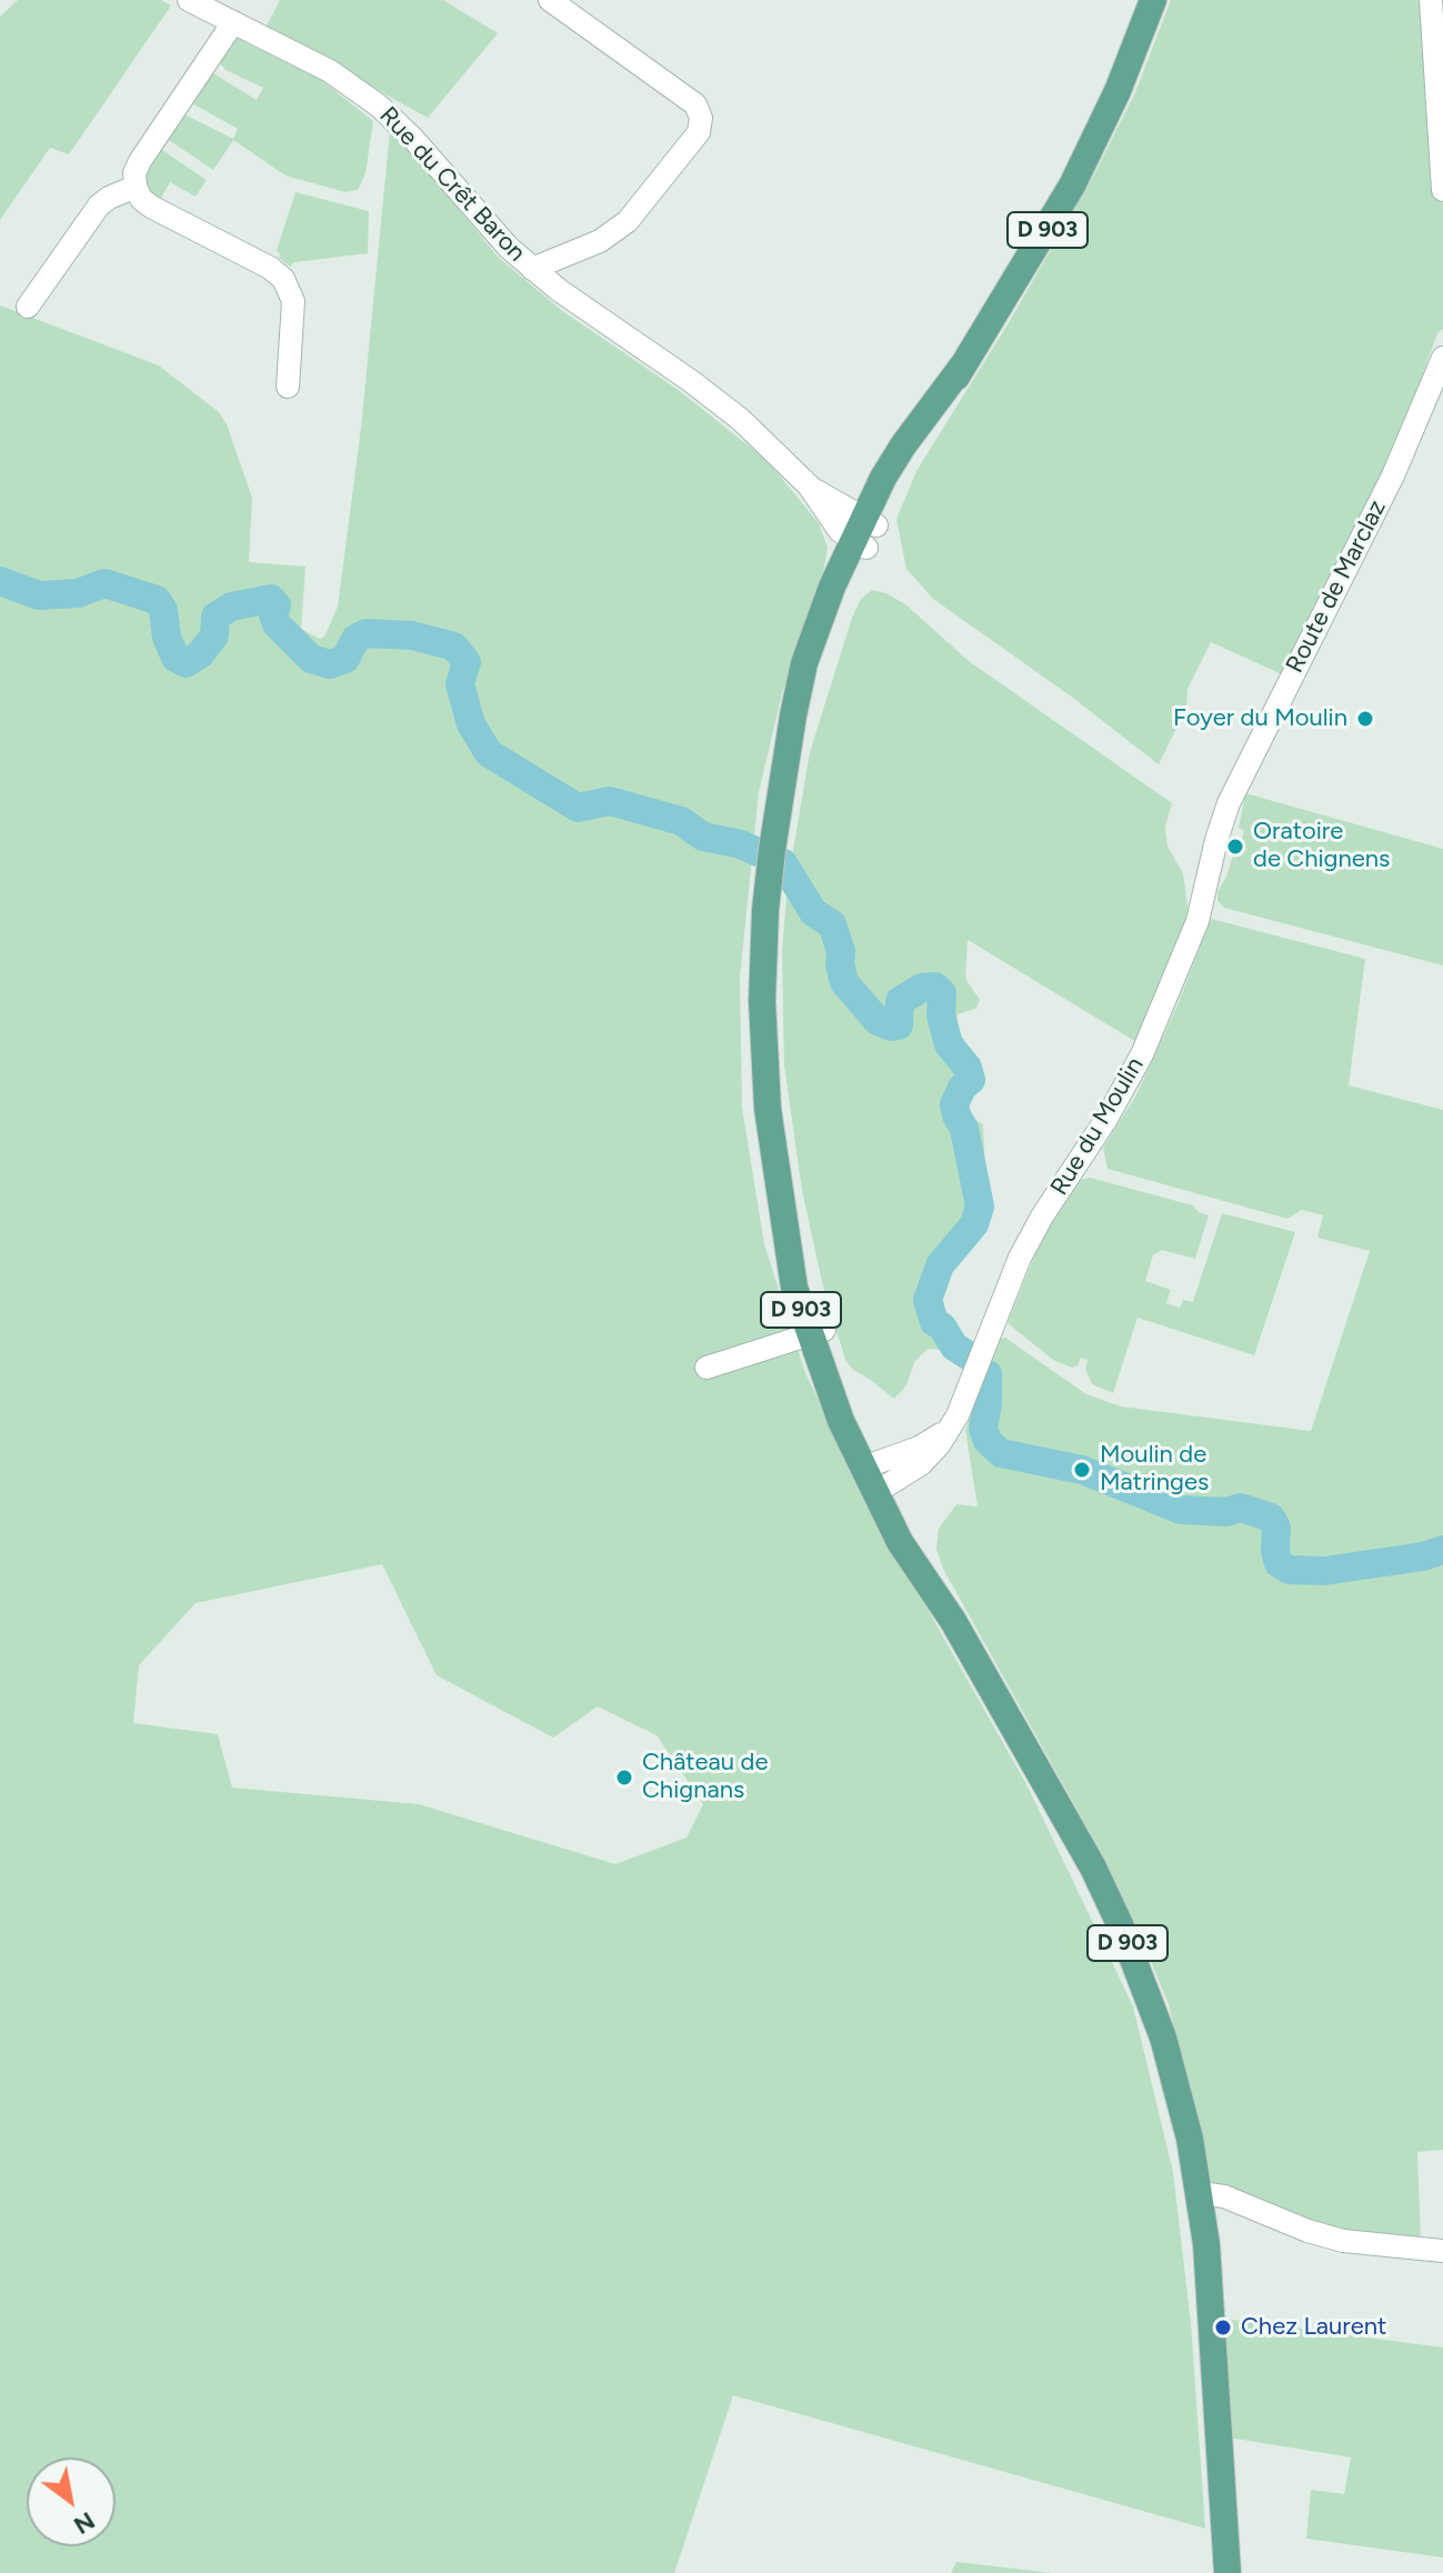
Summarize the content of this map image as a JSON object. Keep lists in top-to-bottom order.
{
  "streets": {
    "main road": ["D 903"],
    "street": ["Rue du Crêt Baron", "Route de Marclaz", "Rue du Moulin"]
  },
  "crossings": [
    ["Rue du Crêt Baron", "D 903"],
    ["D 903", "Rue du Moulin"],
    ["Route de Marclaz", "Rue du Moulin"]
  ],
  "places": [
    "Foyer du Moulin",
    "Oratoire de Chignens",
    "Moulin de Matringes",
    "Château de Chignans",
    "Chez Laurent"
  ],
  "north": "bottom right"
}
